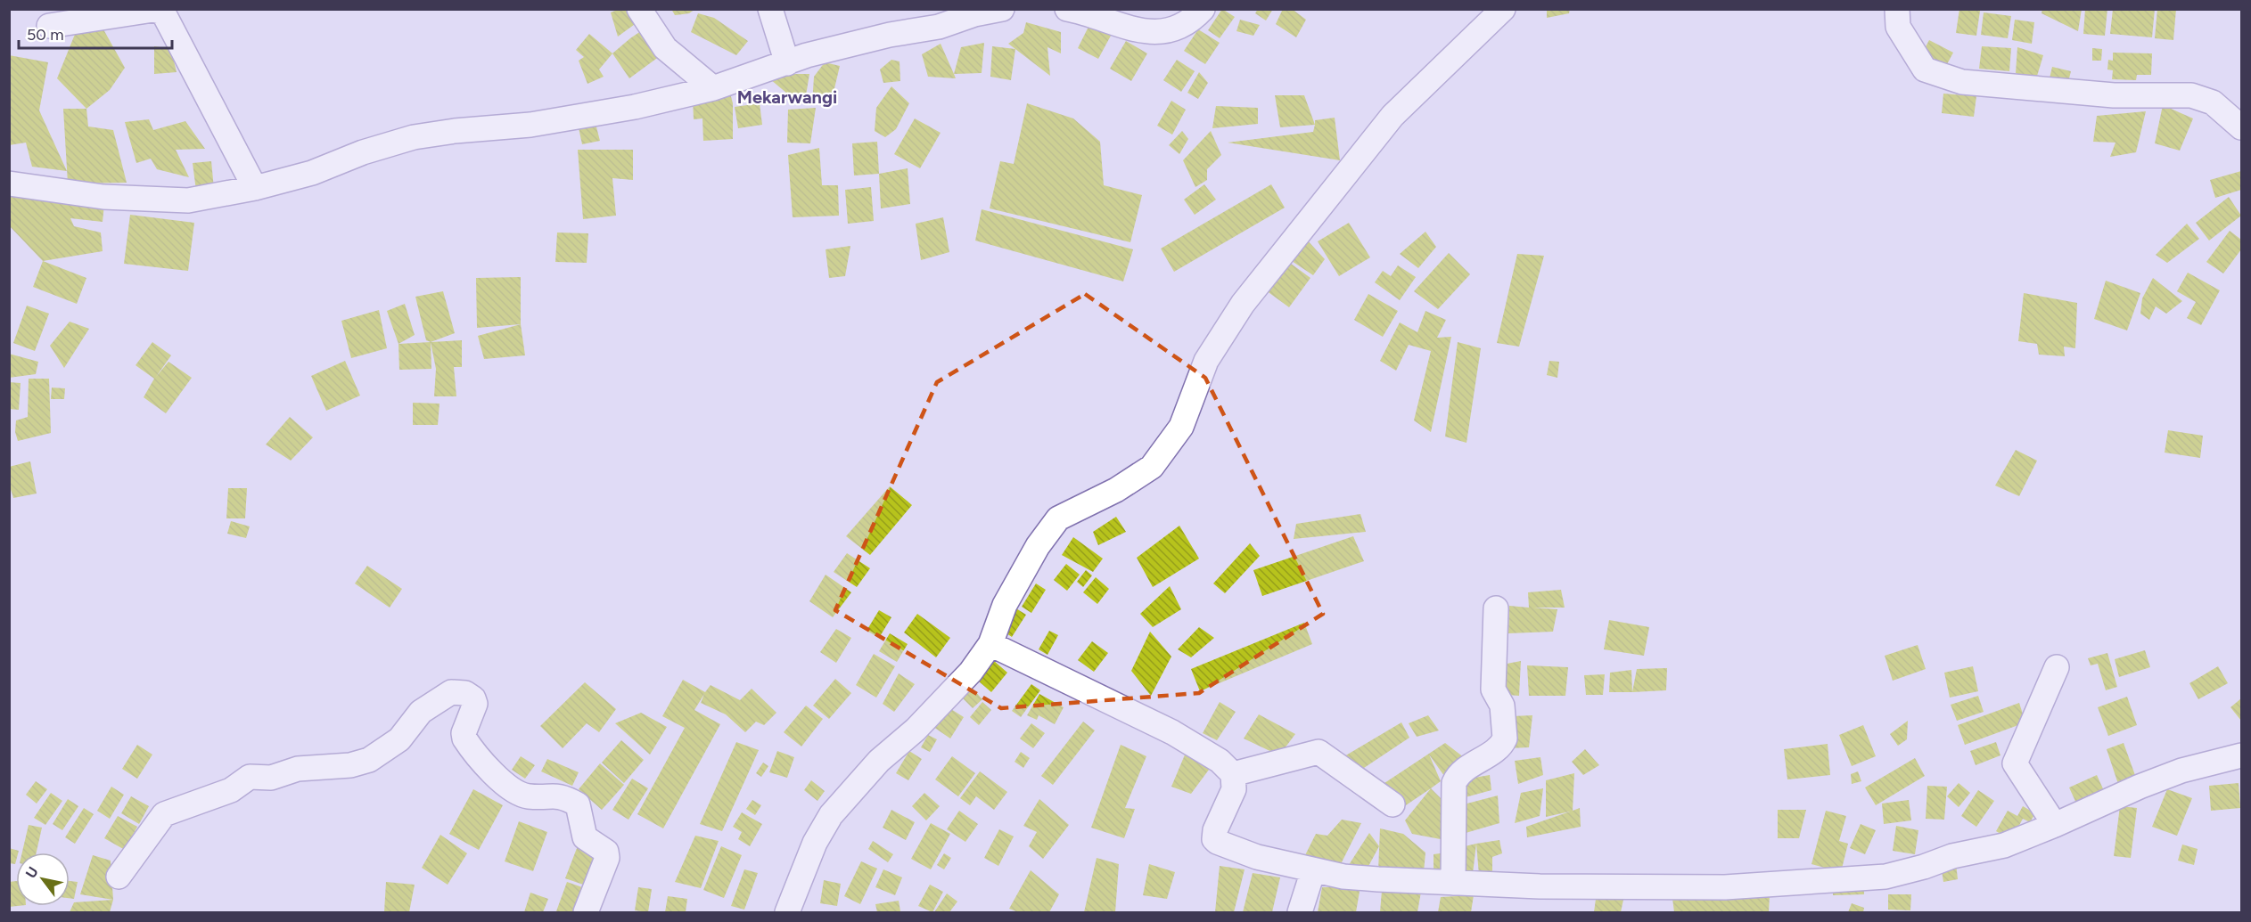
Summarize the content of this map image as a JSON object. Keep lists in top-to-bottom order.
{
  "districts": ["Mekarwangi"],
  "scale_bar": "50 m",
  "north": "top left"
}
